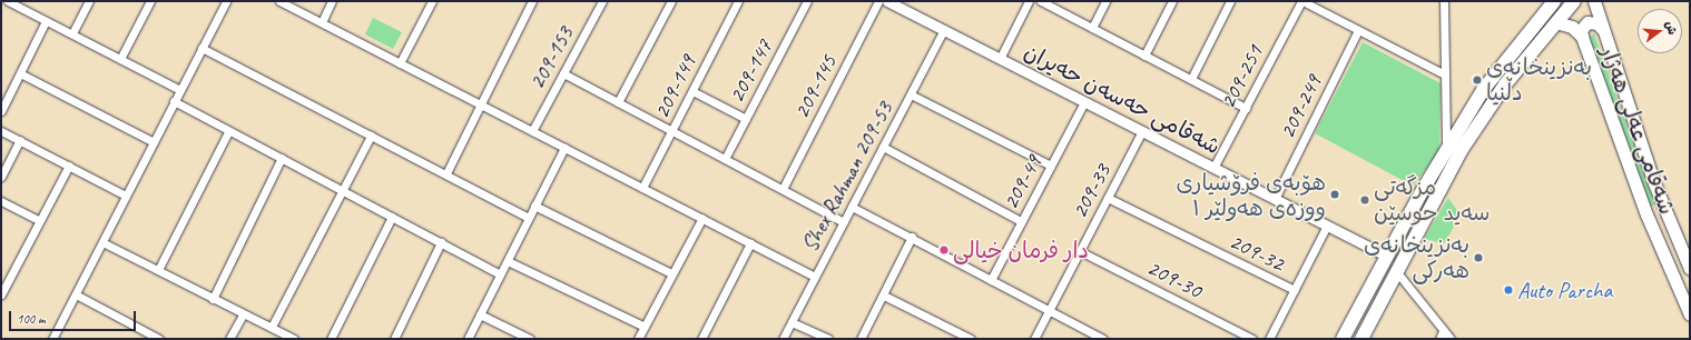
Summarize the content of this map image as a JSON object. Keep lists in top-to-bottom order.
{
  "streets": {
    "main road": ["شەقامی عەلی هەژار"],
    "street": [
      "209-153",
      "209-147",
      "209-251",
      "209-149",
      "209-145",
      "شەقامی حەسەن حەیران",
      "209-249",
      "Shex Rahman 209-53",
      "209-49",
      "209-33",
      "209-32",
      "209-30"
    ]
  },
  "crossings": [
    ["209-251", "شەقامی حەسەن حەیران"],
    ["شەقامی حەسەن حەیران", "209-249"],
    ["شەقامی حەسەن حەیران", "Shex Rahman 209-53"],
    ["شەقامی حەسەن حەیران", "209-49"],
    ["شەقامی حەسەن حەیران", "209-33"],
    ["209-33", "209-32"],
    ["209-33", "209-30"]
  ],
  "places": [
    "بەنزینخانەی دڵنیا",
    "هۆبەی فرۆشیاری ووزەی هەولێر ١",
    "مزگەتی سەید حوسێن",
    "دار فرمان خیالی",
    "بەنزینخانەی هەرکی",
    "Auto Parcha"
  ],
  "scale_bar": "100 m",
  "north": "right"
}
